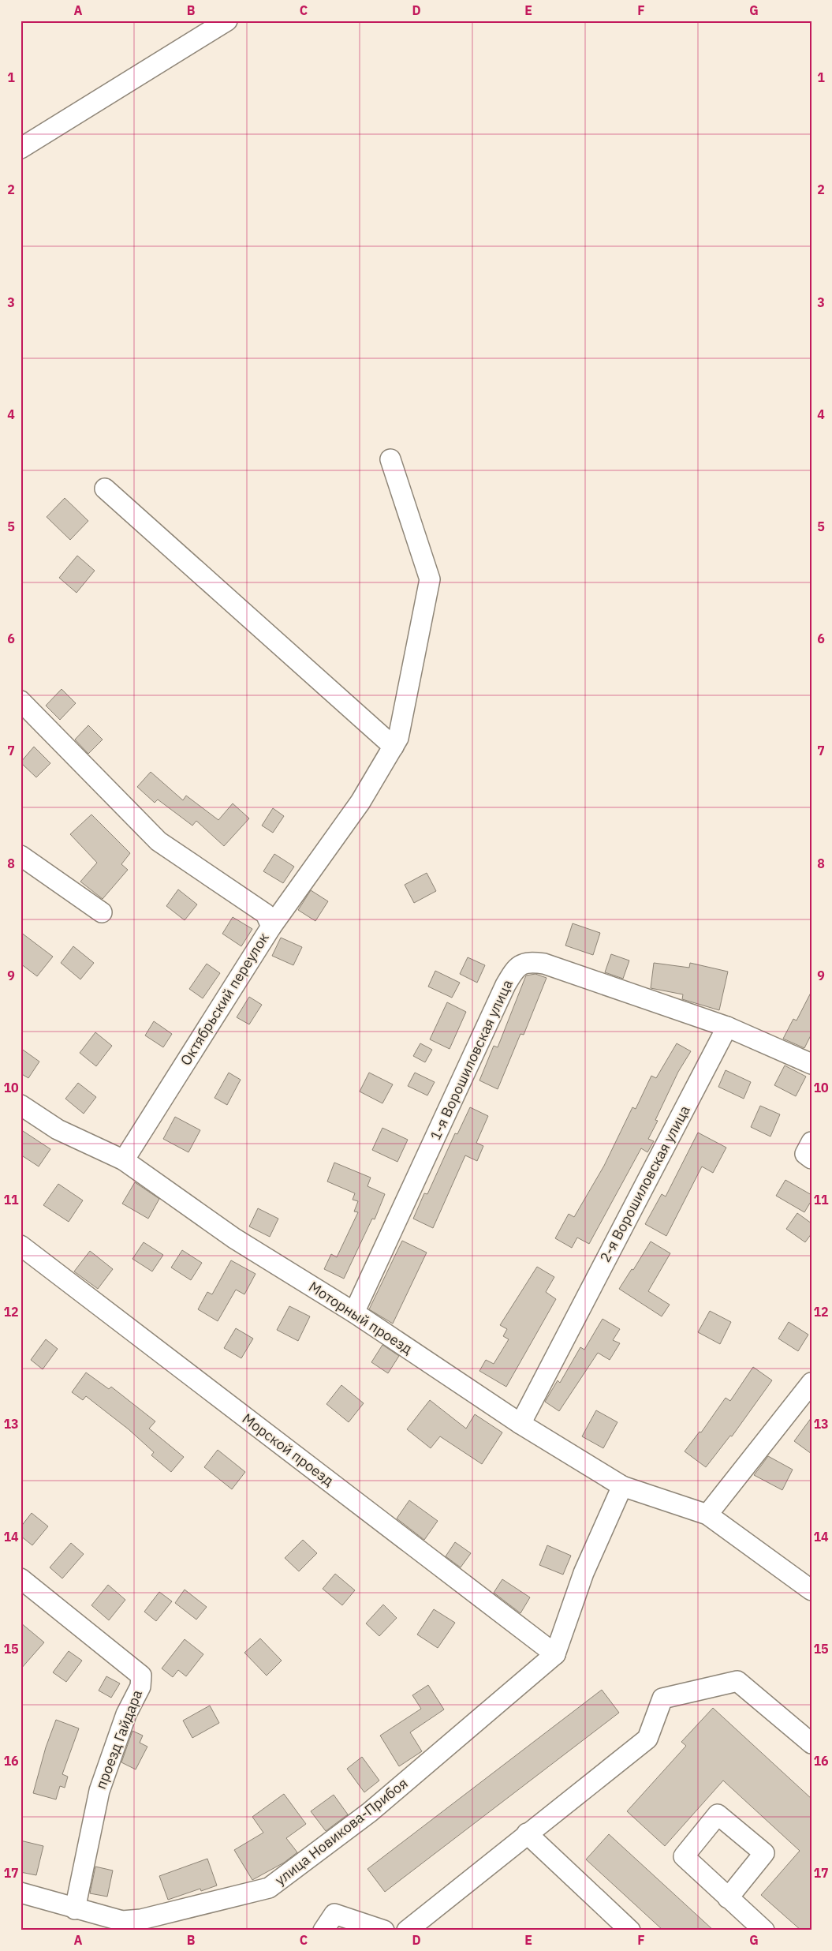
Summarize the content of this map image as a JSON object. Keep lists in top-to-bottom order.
{
  "streets": {
    "street": [
      "Октябрьский переулок",
      "1-я Ворошиловская улица",
      "2-я Ворошиловская улица",
      "Моторный проезд",
      "Морской проезд",
      "проезд Гайдара",
      "улица Новикова-Прибоя"
    ]
  },
  "crossings": [
    ["Октябрьский переулок", "Моторный проезд"],
    ["1-я Ворошиловская улица", "2-я Ворошиловская улица"],
    ["1-я Ворошиловская улица", "Моторный проезд"],
    ["2-я Ворошиловская улица", "Моторный проезд"],
    ["Морской проезд", "улица Новикова-Прибоя"],
    ["проезд Гайдара", "улица Новикова-Прибоя"]
  ],
  "grid": {
    "columns": [
      "A",
      "B",
      "C",
      "D",
      "E",
      "F",
      "G"
    ],
    "rows": [
      "1",
      "2",
      "3",
      "4",
      "5",
      "6",
      "7",
      "8",
      "9",
      "10",
      "11",
      "12",
      "13",
      "14",
      "15",
      "16",
      "17"
    ]
  }
}
